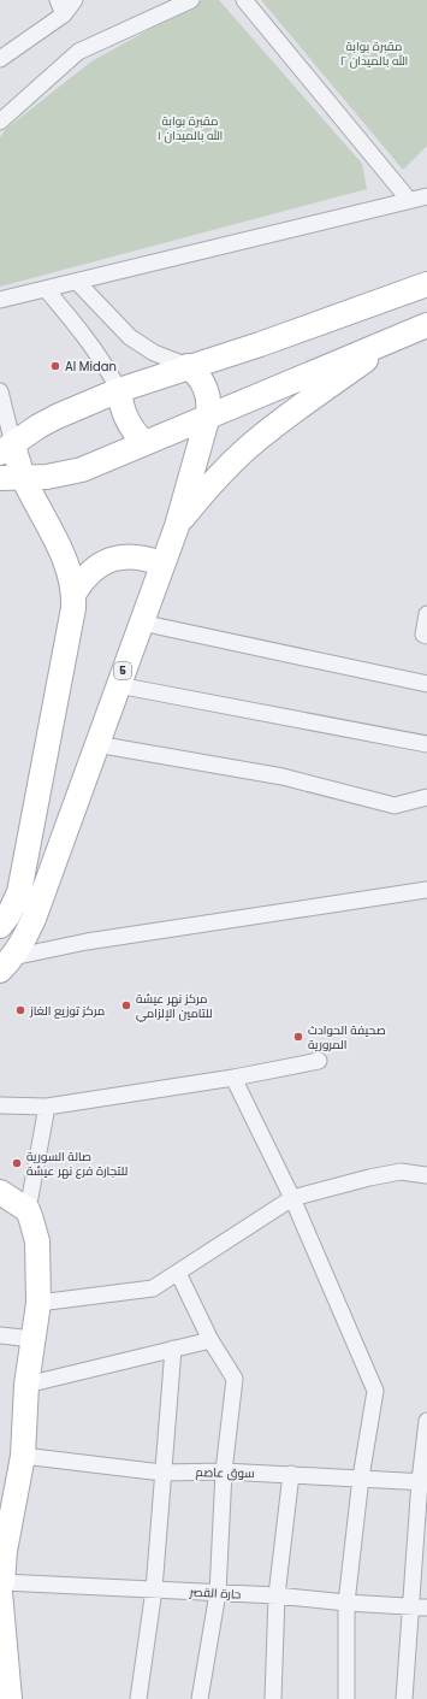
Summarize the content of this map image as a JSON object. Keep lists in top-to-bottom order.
{
  "streets": {
    "main road": ["5"],
    "street": ["سوق عاصم", "حارة القصر"]
  },
  "parks": ["مقبرة بوابة الله بالميدان ٢", "مقبرة بوابة الله بالميدان ١"],
  "places": [
    "Al Midan",
    "مركز نهر عيشة للتامين الإلزامي",
    "مركز توزيع الغاز",
    "صحيفة الحوادث المرورية",
    "صالة السورية للتجارة فرع نهر عيشة"
  ]
}
